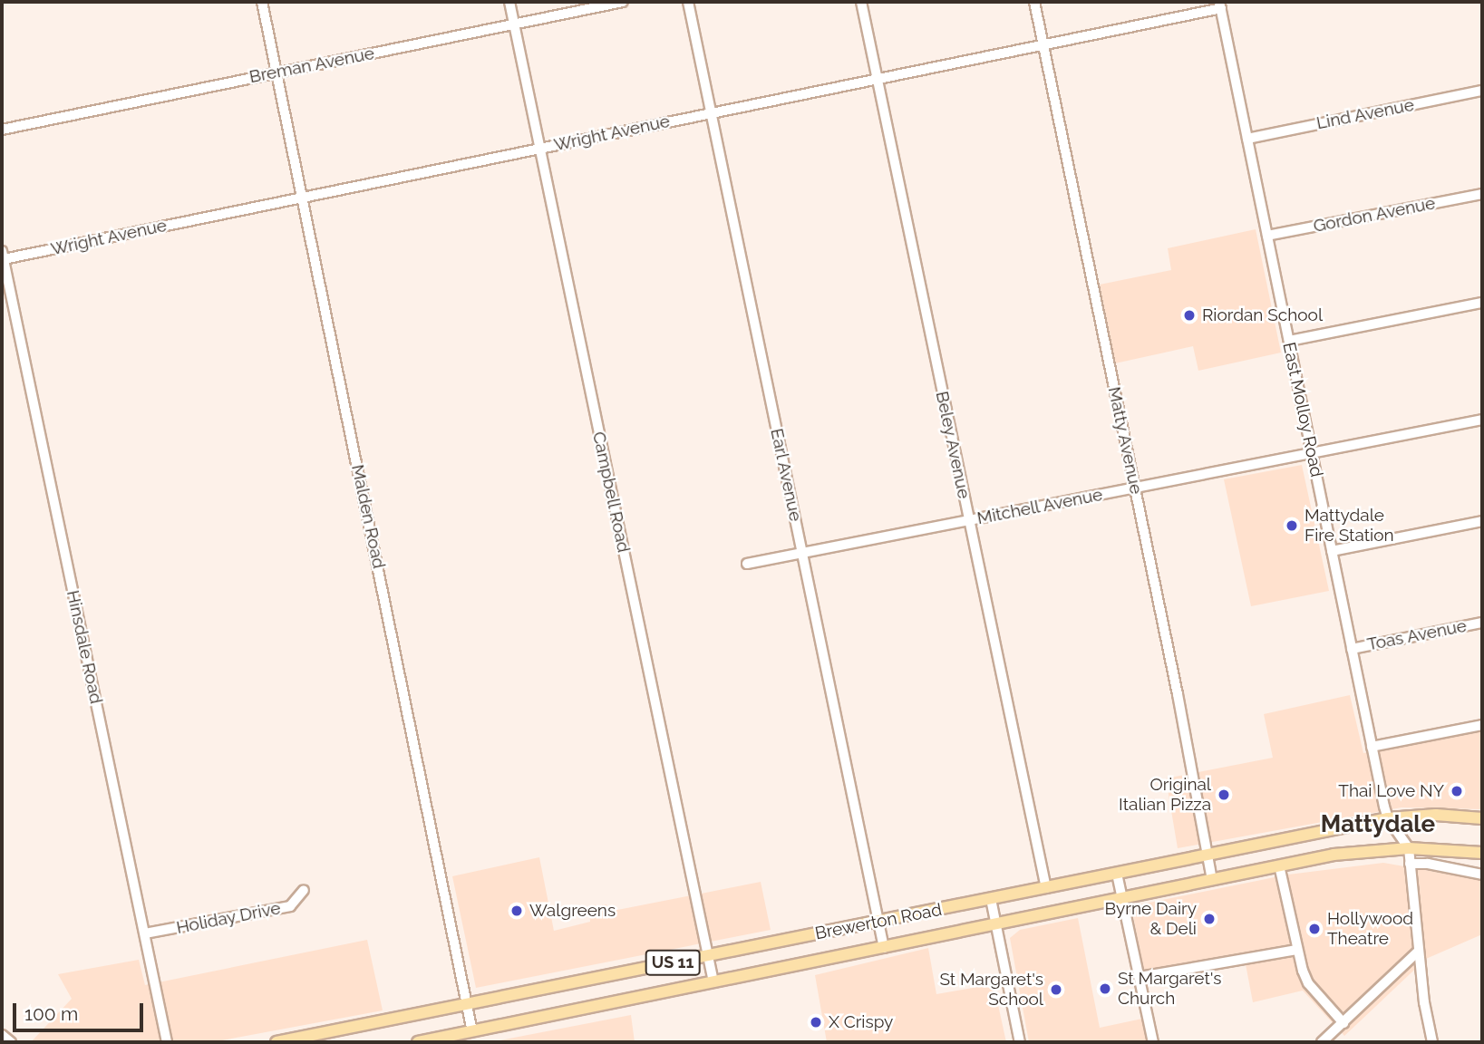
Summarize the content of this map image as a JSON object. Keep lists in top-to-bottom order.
{
  "streets": {
    "main road": ["Brewerton Road", "US 11"],
    "street": [
      "Breman Avenue",
      "Lind Avenue",
      "Wright Avenue",
      "Gordon Avenue",
      "East Molloy Road",
      "Matty Avenue",
      "Beley Avenue",
      "Earl Avenue",
      "Campbell Road",
      "Mitchell Avenue",
      "Malden Road",
      "Toas Avenue",
      "Hinsdale Road",
      "Holiday Drive"
    ]
  },
  "crossings": [
    ["Breman Avenue", "Campbell Road"],
    ["Breman Avenue", "Malden Road"],
    ["Lind Avenue", "East Molloy Road"],
    ["Wright Avenue", "East Molloy Road"],
    ["Wright Avenue", "Matty Avenue"],
    ["Wright Avenue", "Beley Avenue"],
    ["Wright Avenue", "Earl Avenue"],
    ["Wright Avenue", "Campbell Road"],
    ["Wright Avenue", "Malden Road"],
    ["Wright Avenue", "Hinsdale Road"],
    ["Gordon Avenue", "East Molloy Road"],
    ["East Molloy Road", "Mitchell Avenue"],
    ["East Molloy Road", "Toas Avenue"],
    ["East Molloy Road", "Brewerton Road"],
    ["Matty Avenue", "Mitchell Avenue"],
    ["Matty Avenue", "Brewerton Road"],
    ["Beley Avenue", "Mitchell Avenue"],
    ["Beley Avenue", "Brewerton Road"],
    ["Earl Avenue", "Mitchell Avenue"],
    ["Earl Avenue", "Brewerton Road"],
    ["Campbell Road", "Brewerton Road"],
    ["Malden Road", "Brewerton Road"],
    ["Hinsdale Road", "Holiday Drive"]
  ],
  "districts": ["Mattydale"],
  "places": [
    "Riordan School",
    "Mattydale Fire Station",
    "Thai Love NY",
    "Original Italian Pizza",
    "Walgreens",
    "Byrne Dairy & Deli",
    "Hollywood Theatre",
    "St Margaret's Church",
    "St Margaret's School",
    "X Crispy"
  ],
  "scale_bar": "100 m"
}
